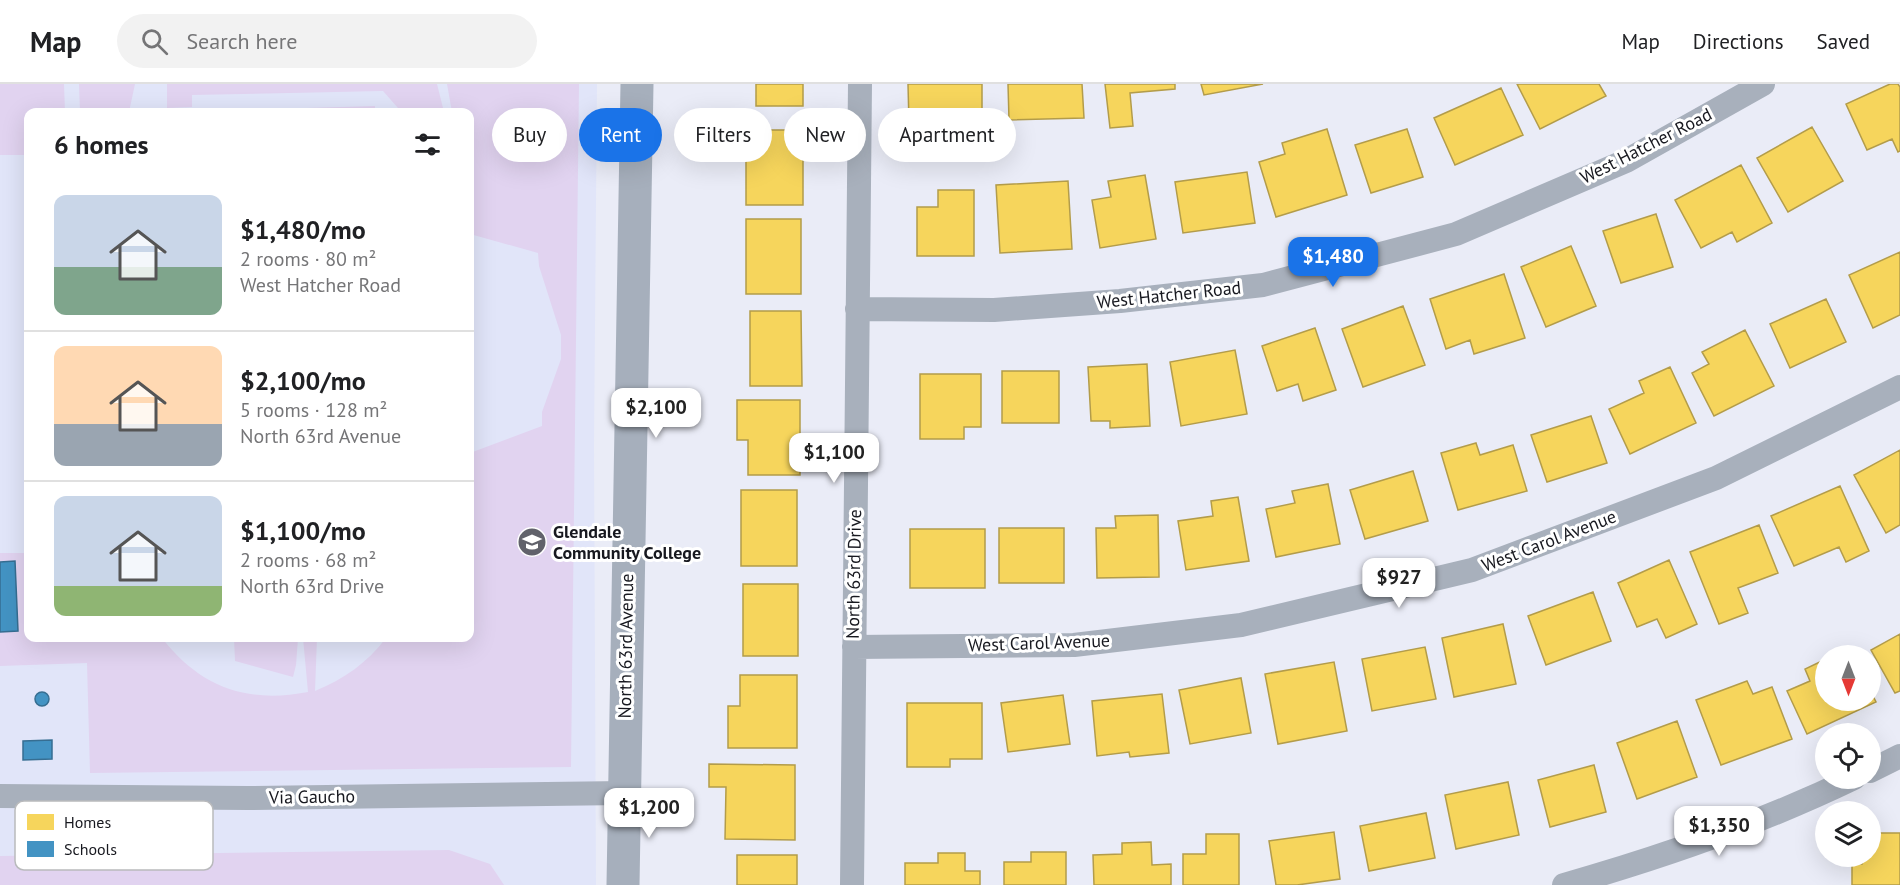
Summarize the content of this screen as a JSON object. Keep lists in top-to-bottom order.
{
  "streets": {
    "street": [
      "West Hatcher Road",
      "West Carol Avenue",
      "North 63rd Drive",
      "North 63rd Avenue",
      "Via Gaucho"
    ]
  },
  "crossings": [
    ["West Hatcher Road", "North 63rd Drive"],
    ["West Carol Avenue", "North 63rd Drive"],
    ["North 63rd Avenue", "Via Gaucho"]
  ],
  "places": {
    "school or university": ["Glendale Community College"]
  },
  "legend": ["Homes", "Schools"],
  "north": "bottom",
  "page": {
    "header": "Map",
    "search": "Search here",
    "nav": ["Map", "Directions", "Saved"],
    "chip": [
      "Buy",
      "Rent",
      "Filters",
      "New",
      "Apartment"
    ],
    "heading": "6 homes",
    "list": [
      {
        "name": "$1,480/mo",
        "note": "2 rooms · 80 m² · West Hatcher Road"
      },
      {
        "name": "$2,100/mo",
        "note": "5 rooms · 128 m² · North 63rd Avenue"
      },
      {
        "name": "$1,100/mo",
        "note": "2 rooms · 68 m² · North 63rd Drive"
      }
    ],
    "price": [
      "$1,480",
      "$2,100",
      "$1,100",
      "$927",
      "$1,200",
      "$1,350"
    ]
  }
}
